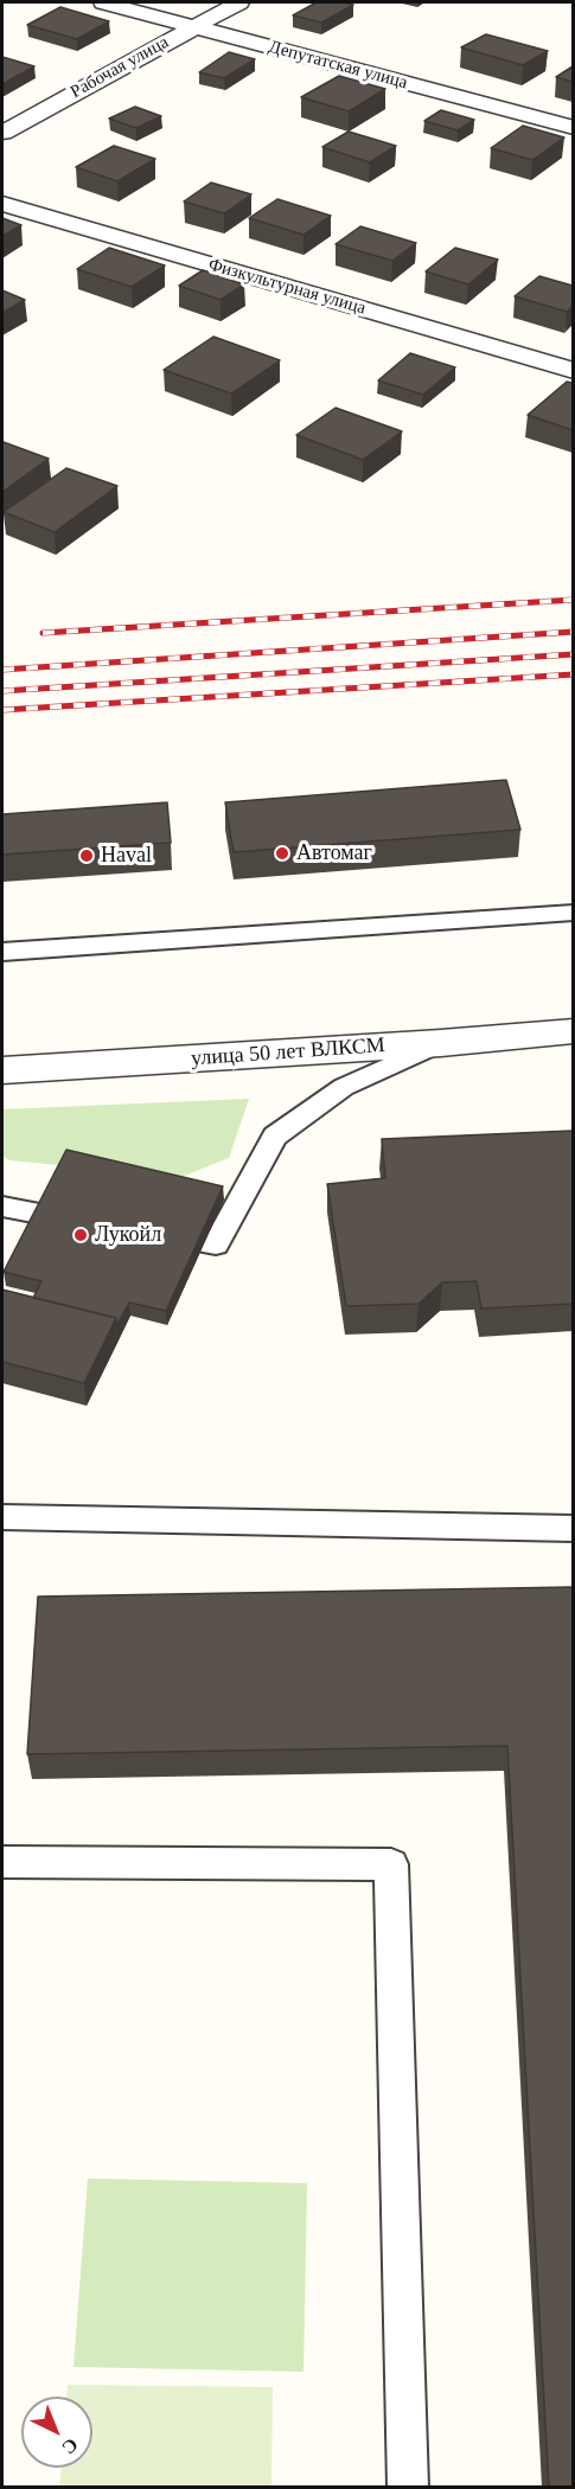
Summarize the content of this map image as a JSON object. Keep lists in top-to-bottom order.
{
  "streets": {
    "street": [
      "Депутатская улица",
      "Рабочая улица",
      "Физкультурная улица",
      "улица 50 лет ВЛКСМ"
    ]
  },
  "crossings": [
    ["Депутатская улица", "Рабочая улица"]
  ],
  "places": ["Автомаг", "Haval", "Лукойл"],
  "north": "bottom right"
}
